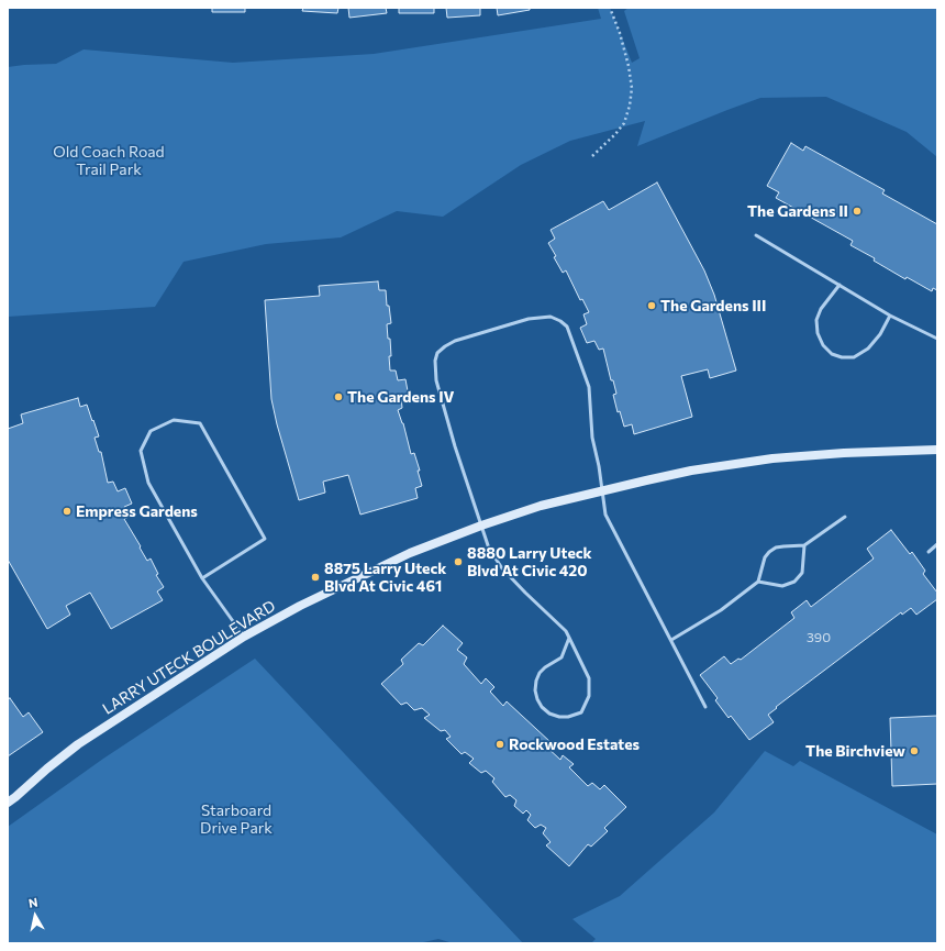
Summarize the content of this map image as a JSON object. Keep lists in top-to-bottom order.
{
  "streets": {
    "main road": ["LARRY UTECK BOULEVARD"]
  },
  "parks": ["Old Coach Road Trail Park", "Starboard Drive Park"],
  "places": [
    "The Gardens II",
    "The Gardens III",
    "The Gardens IV",
    "Empress Gardens",
    "8880 Larry Uteck Blvd At Civic 420",
    "8875 Larry Uteck Blvd At Civic 461",
    "Rockwood Estates",
    "The Birchview"
  ],
  "house_numbers": ["390"],
  "north": "top"
}
